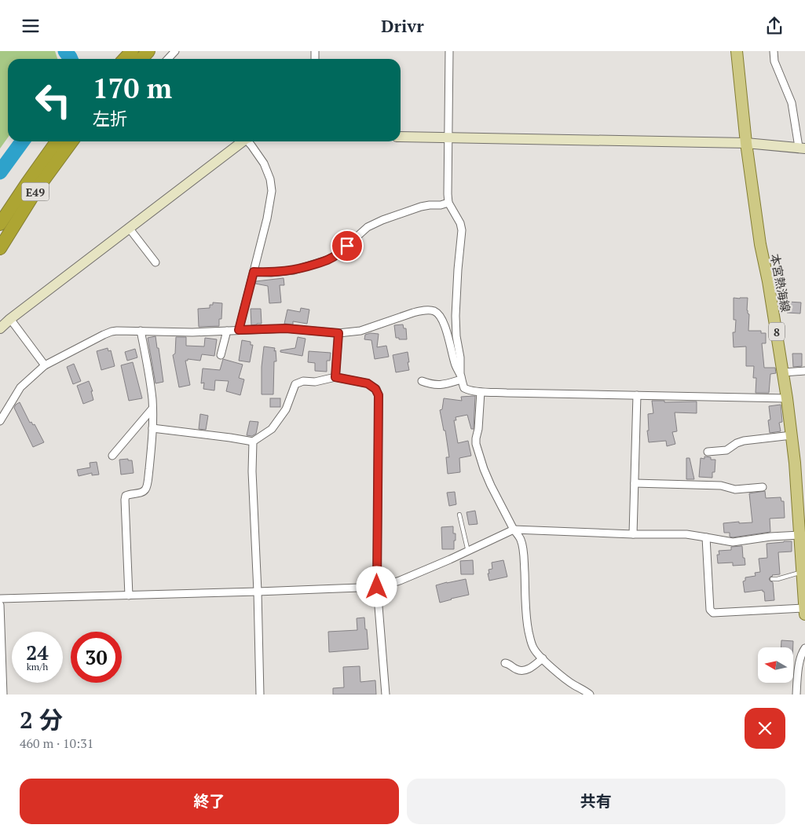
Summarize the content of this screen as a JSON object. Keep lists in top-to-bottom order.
{
  "streets": {
    "highway": ["E49"],
    "main road": ["本宮熱海線", "8"]
  },
  "north": "left",
  "page": {
    "header": "Drivr",
    "turn": ["170 m", "左折"],
    "speed": "24 km/h",
    "limit": "30",
    "heading": ["2 分", "460 m · 10:31"],
    "buttons": ["終了", "共有"]
  }
}
